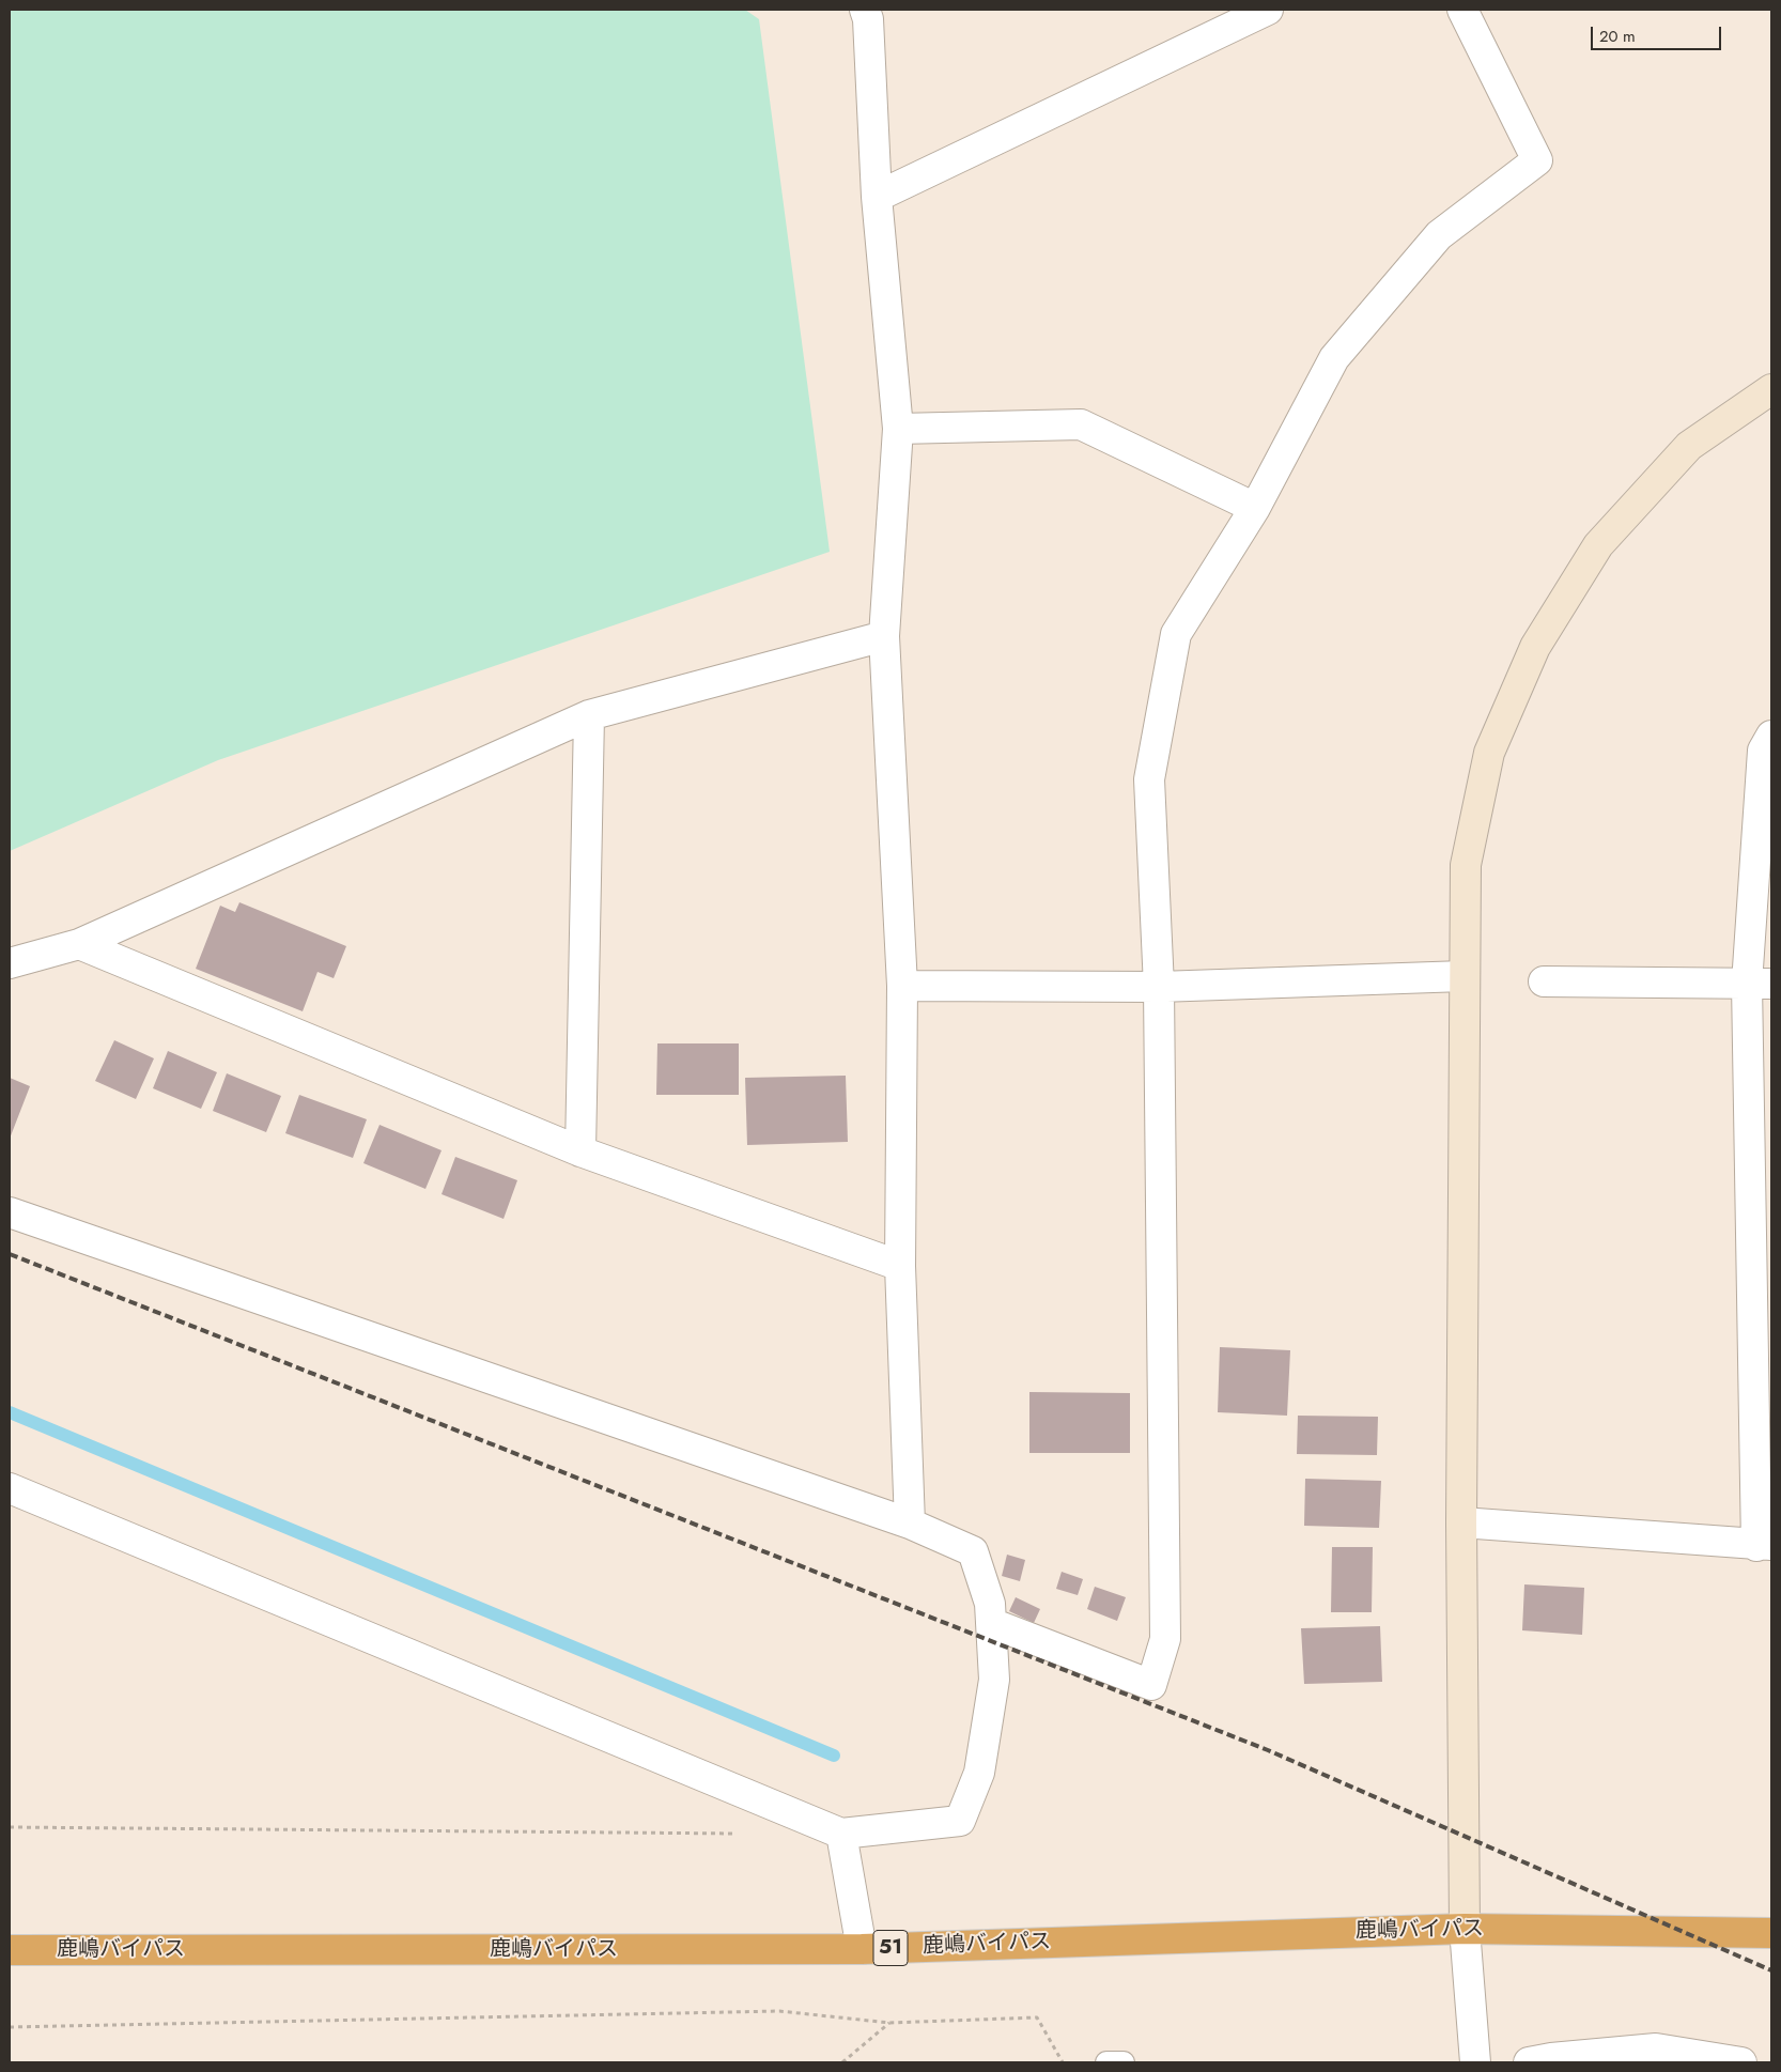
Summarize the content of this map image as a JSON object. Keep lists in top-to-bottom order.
{
  "streets": {
    "highway": ["鹿嶋バイパス", "51"]
  },
  "scale_bar": "20 m"
}
